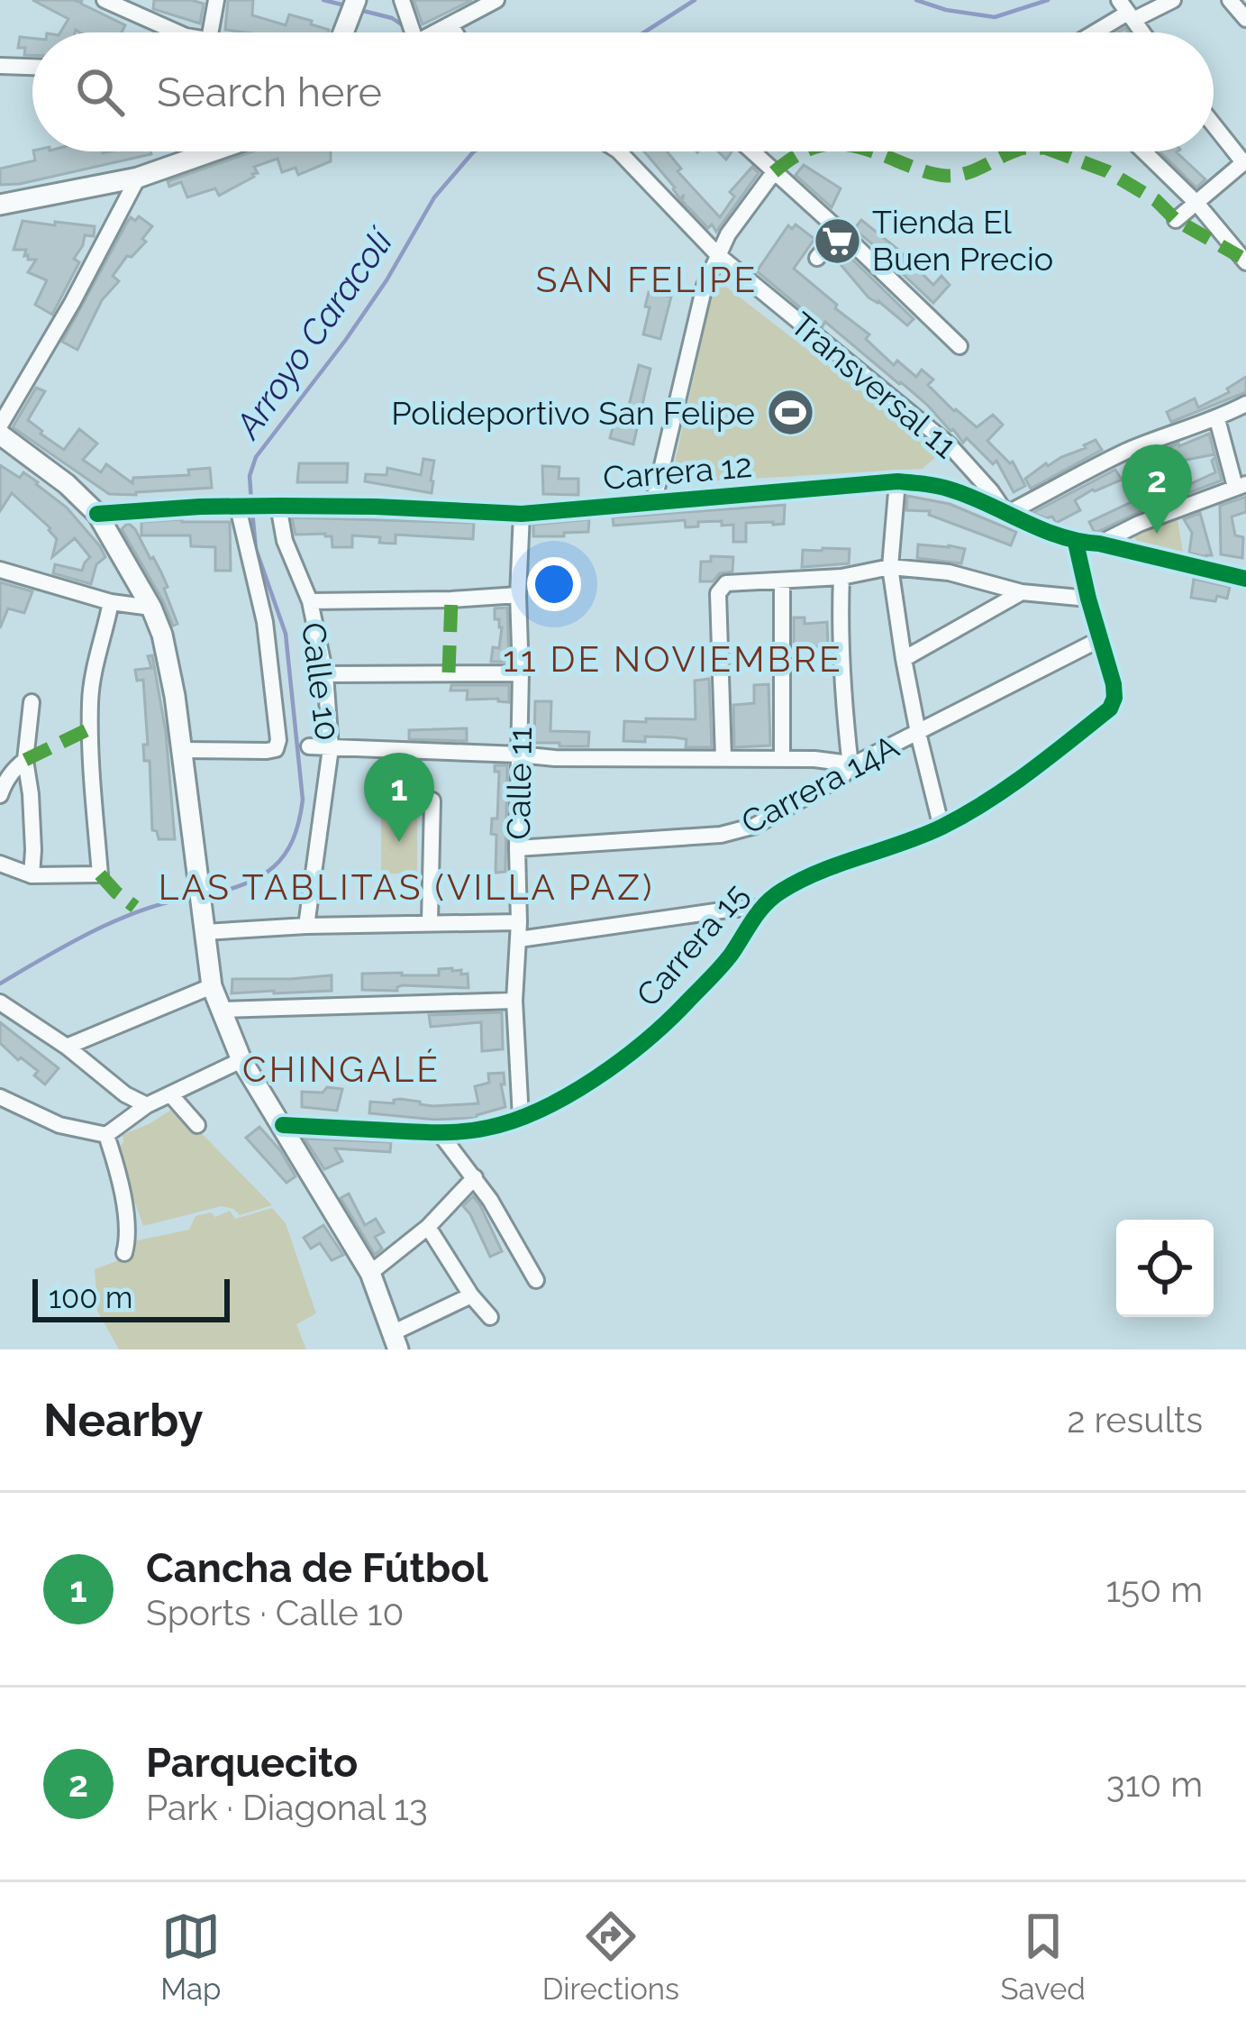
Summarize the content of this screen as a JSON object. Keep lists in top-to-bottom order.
{
  "streets": {
    "street": [
      "Transversal 11",
      "Carrera 12",
      "Calle 10",
      "Calle 11",
      "Carrera 14A",
      "Carrera 15"
    ]
  },
  "crossings": [
    ["Transversal 11", "Carrera 12"],
    ["Carrera 12", "Calle 10"],
    ["Carrera 12", "Calle 11"],
    ["Calle 11", "Carrera 14A"],
    ["Calle 11", "Carrera 15"],
    ["Carrera 14A", "Carrera 15"]
  ],
  "districts": [
    "SAN FELIPE",
    "11 DE NOVIEMBRE",
    "LAS TABLITAS (VILLA PAZ)",
    "CHINGALÉ"
  ],
  "water": ["Arroyo Caracolí"],
  "places": {
    "supermarket": ["Tienda El Buen Precio"],
    "sports": ["Polideportivo San Felipe"]
  },
  "scale_bar": "100 m",
  "page": {
    "search": "Search here",
    "pins": ["2", "1"],
    "scale": "100 m",
    "heading": ["Nearby", "2 results"],
    "list": [
      {
        "mark": "1",
        "name": "Cancha de Fútbol",
        "note": "Sports · Calle 10",
        "value": "150 m"
      },
      {
        "mark": "2",
        "name": "Parquecito",
        "note": "Park · Diagonal 13",
        "value": "310 m"
      }
    ],
    "nav": ["Map", "Directions", "Saved"]
  }
}
